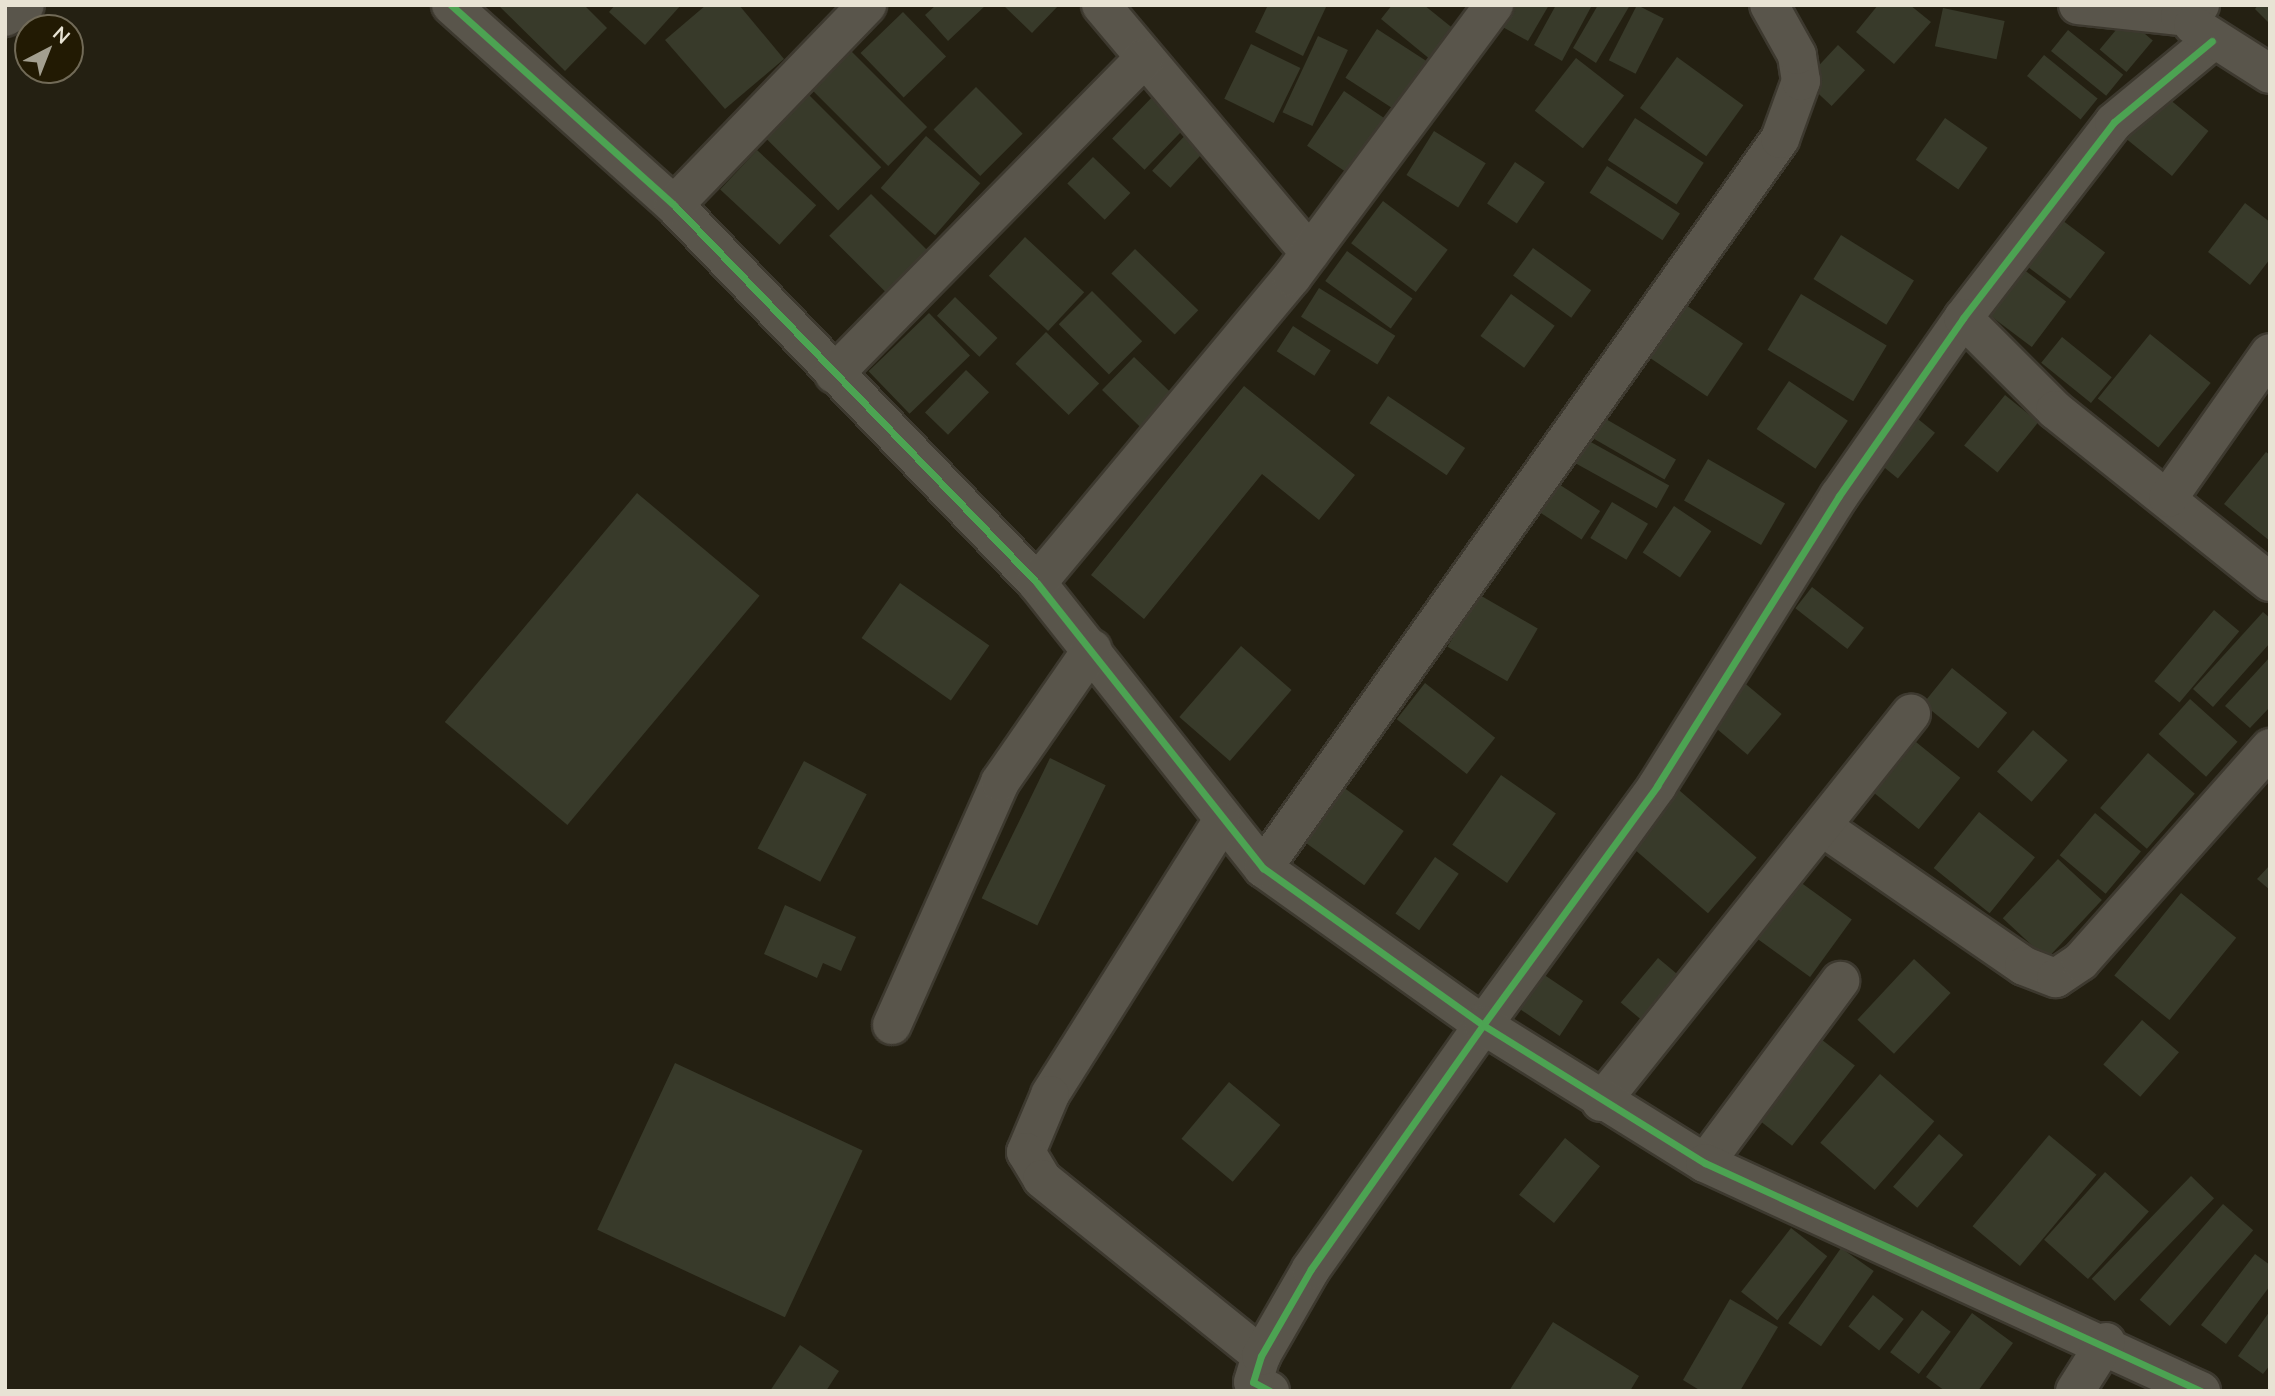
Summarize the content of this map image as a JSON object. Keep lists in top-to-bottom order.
{
  "north": "top right"
}
